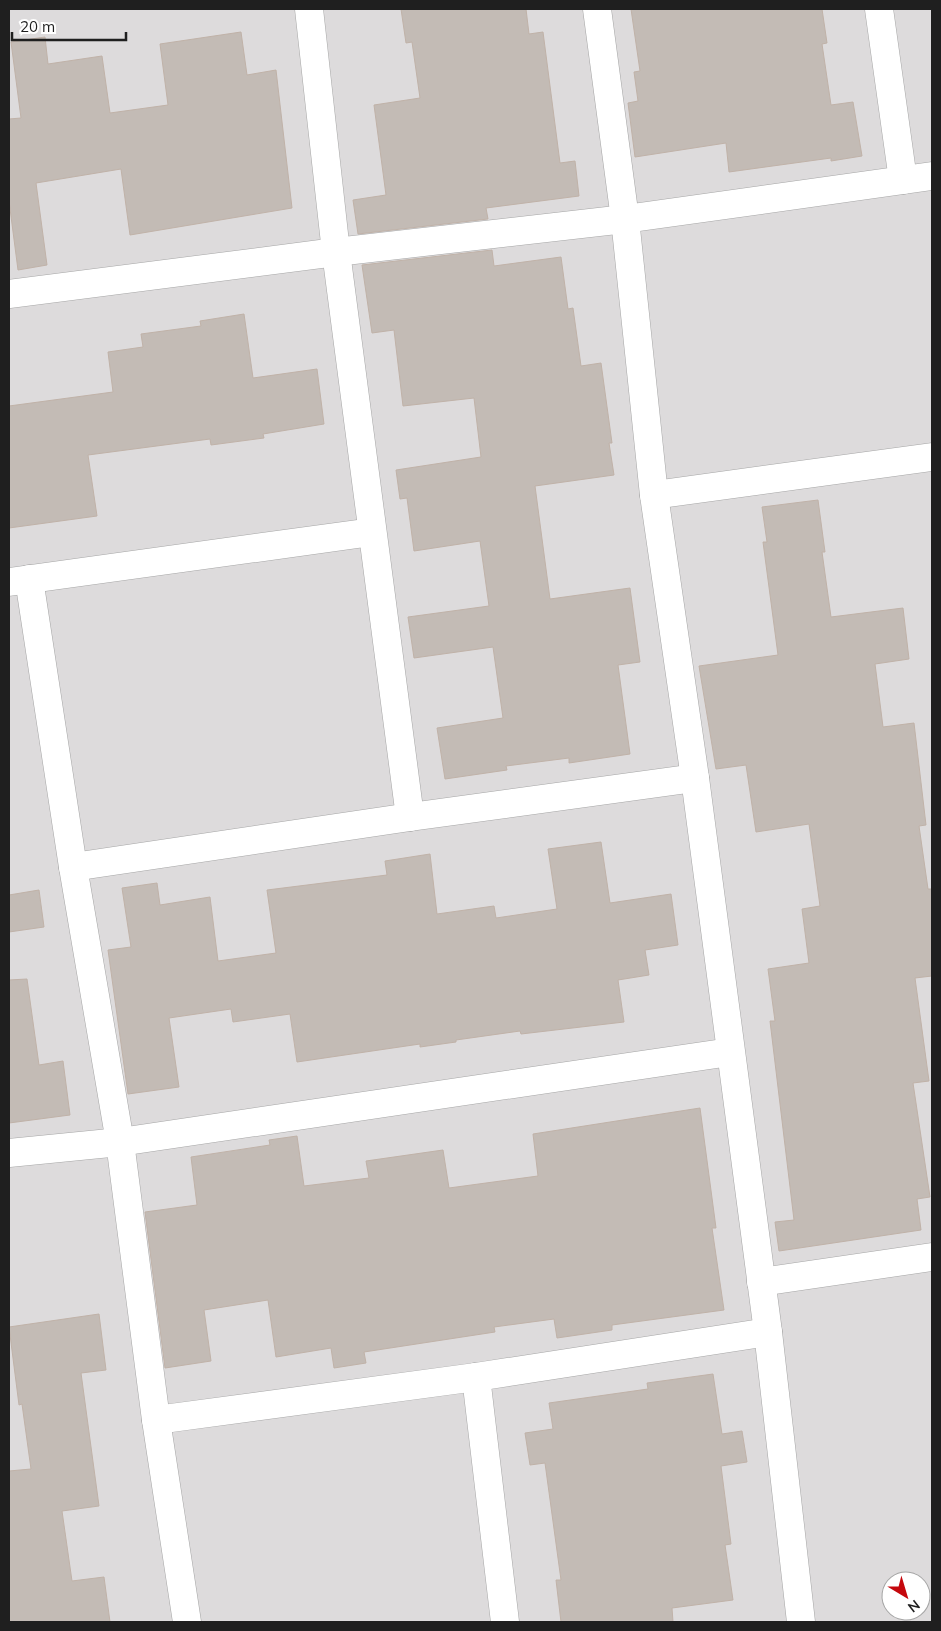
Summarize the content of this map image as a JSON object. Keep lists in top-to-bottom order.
{
  "scale_bar": "20 m",
  "north": "bottom right"
}
